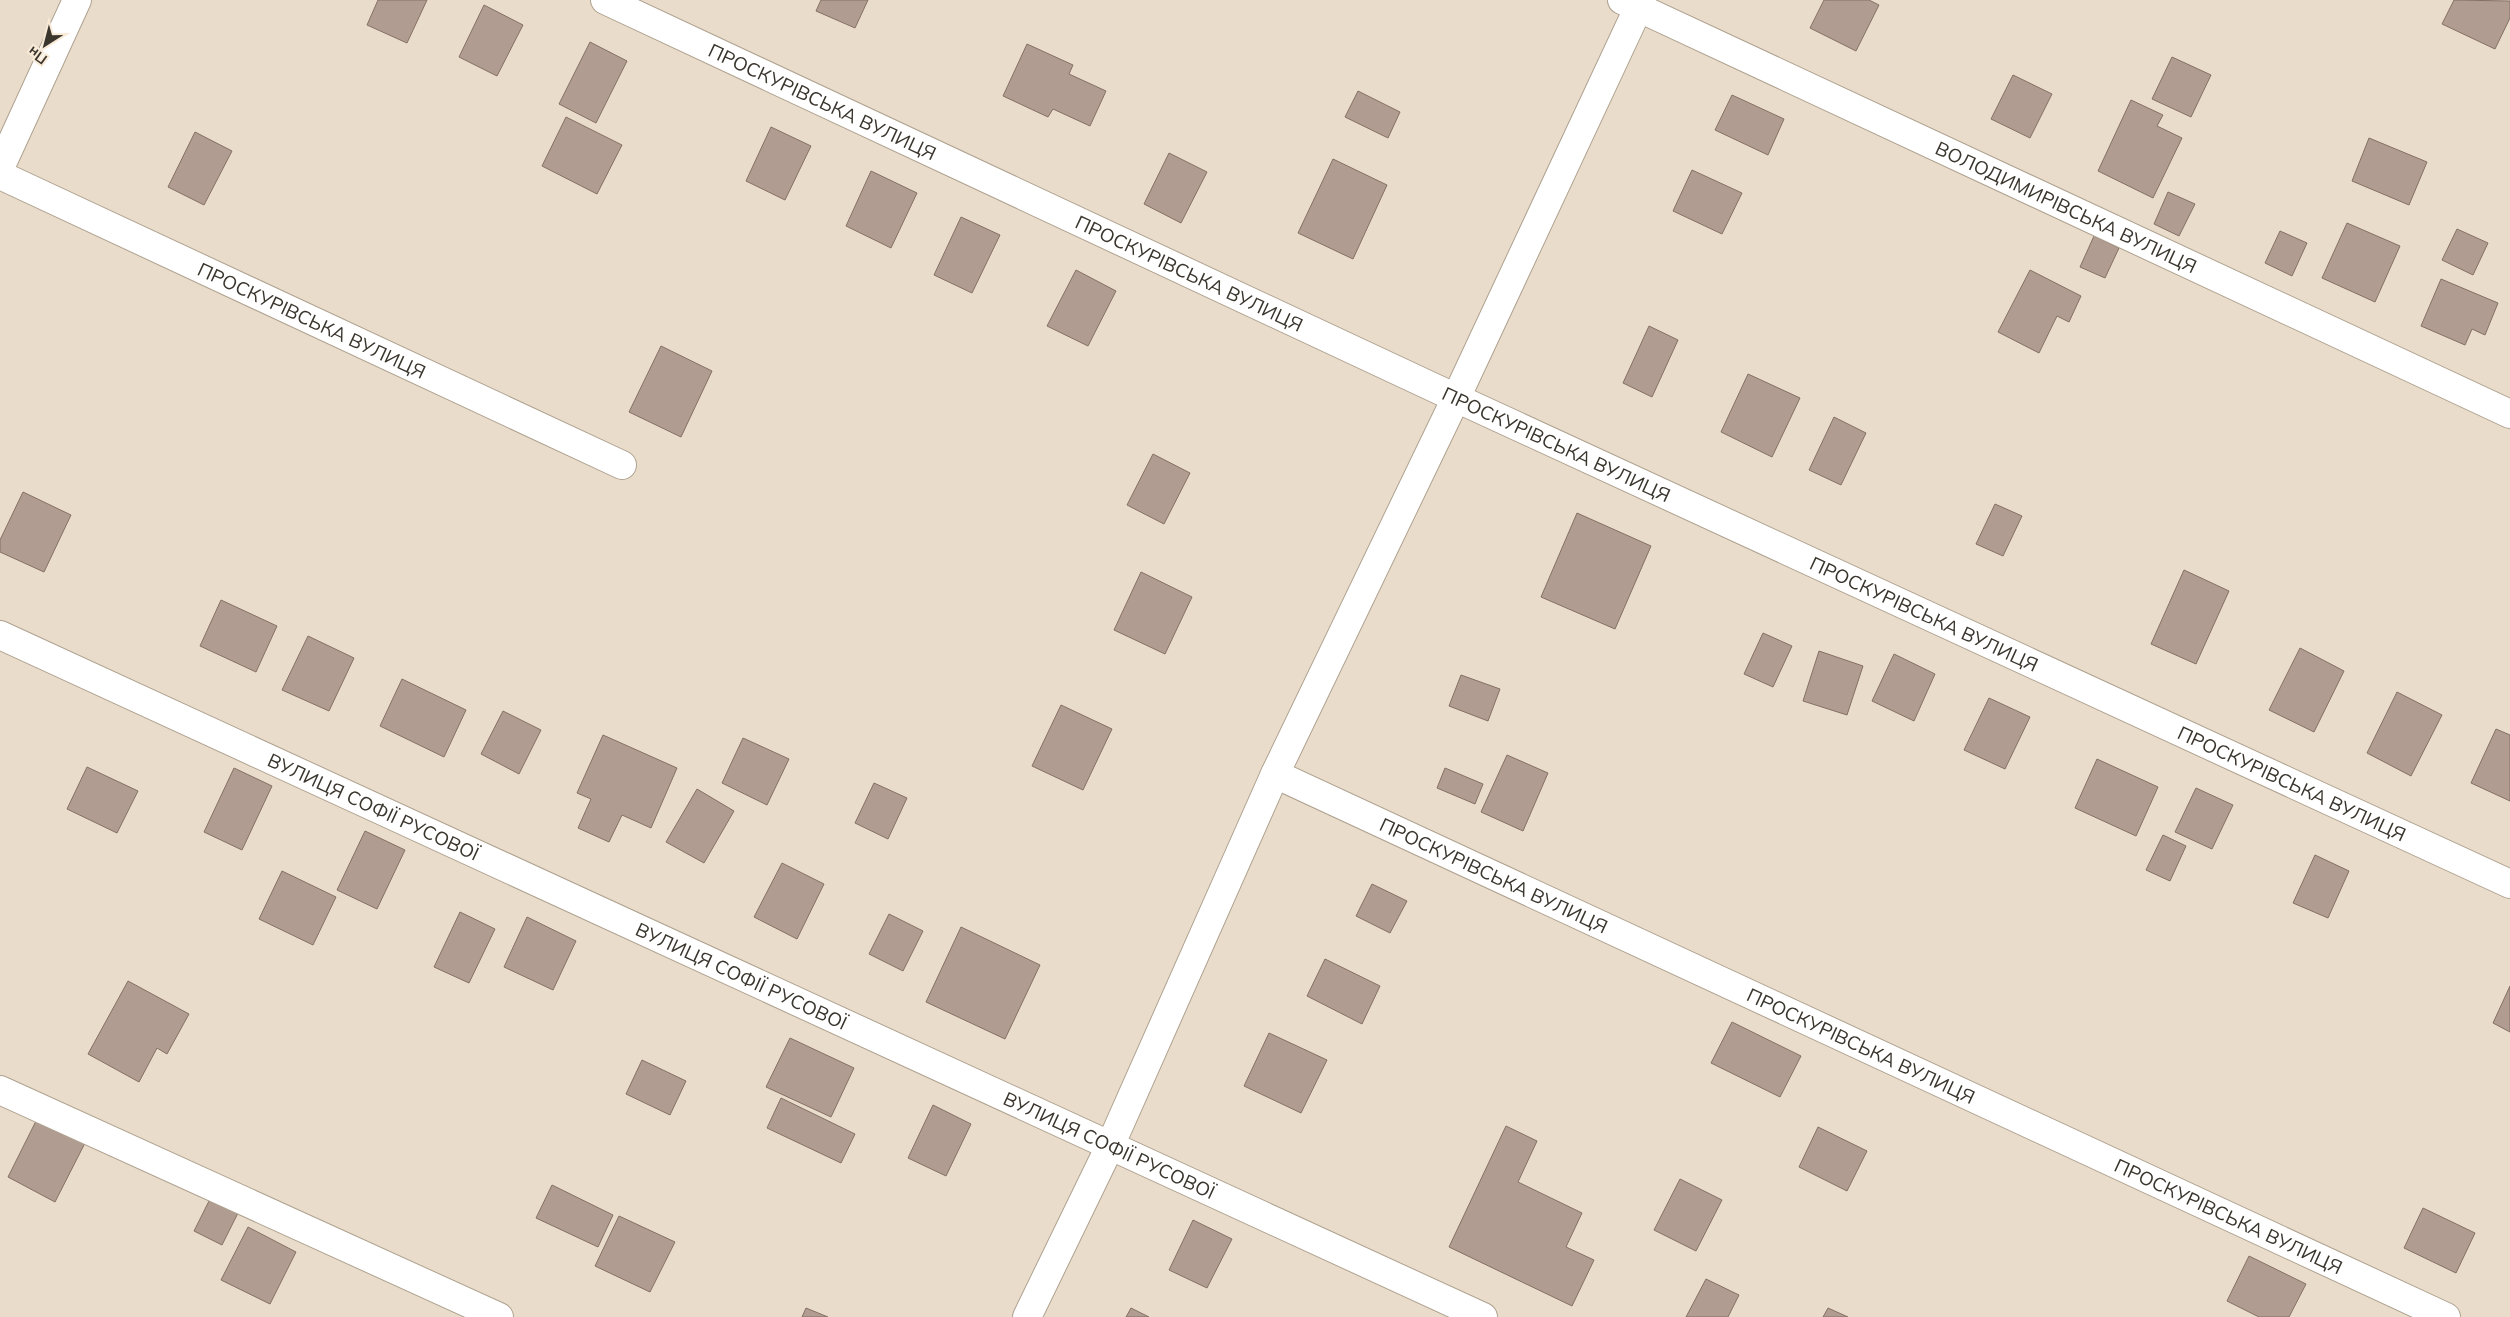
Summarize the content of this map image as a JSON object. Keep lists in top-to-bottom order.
{
  "streets": {
    "street": ["ПРОСКУРІВСЬКА ВУЛИЦЯ", "ВОЛОДИМИРІВСЬКА ВУЛИЦЯ", "ВУЛИЦЯ СОФІЇ РУСОВОЇ"]
  },
  "north": "bottom left"
}
